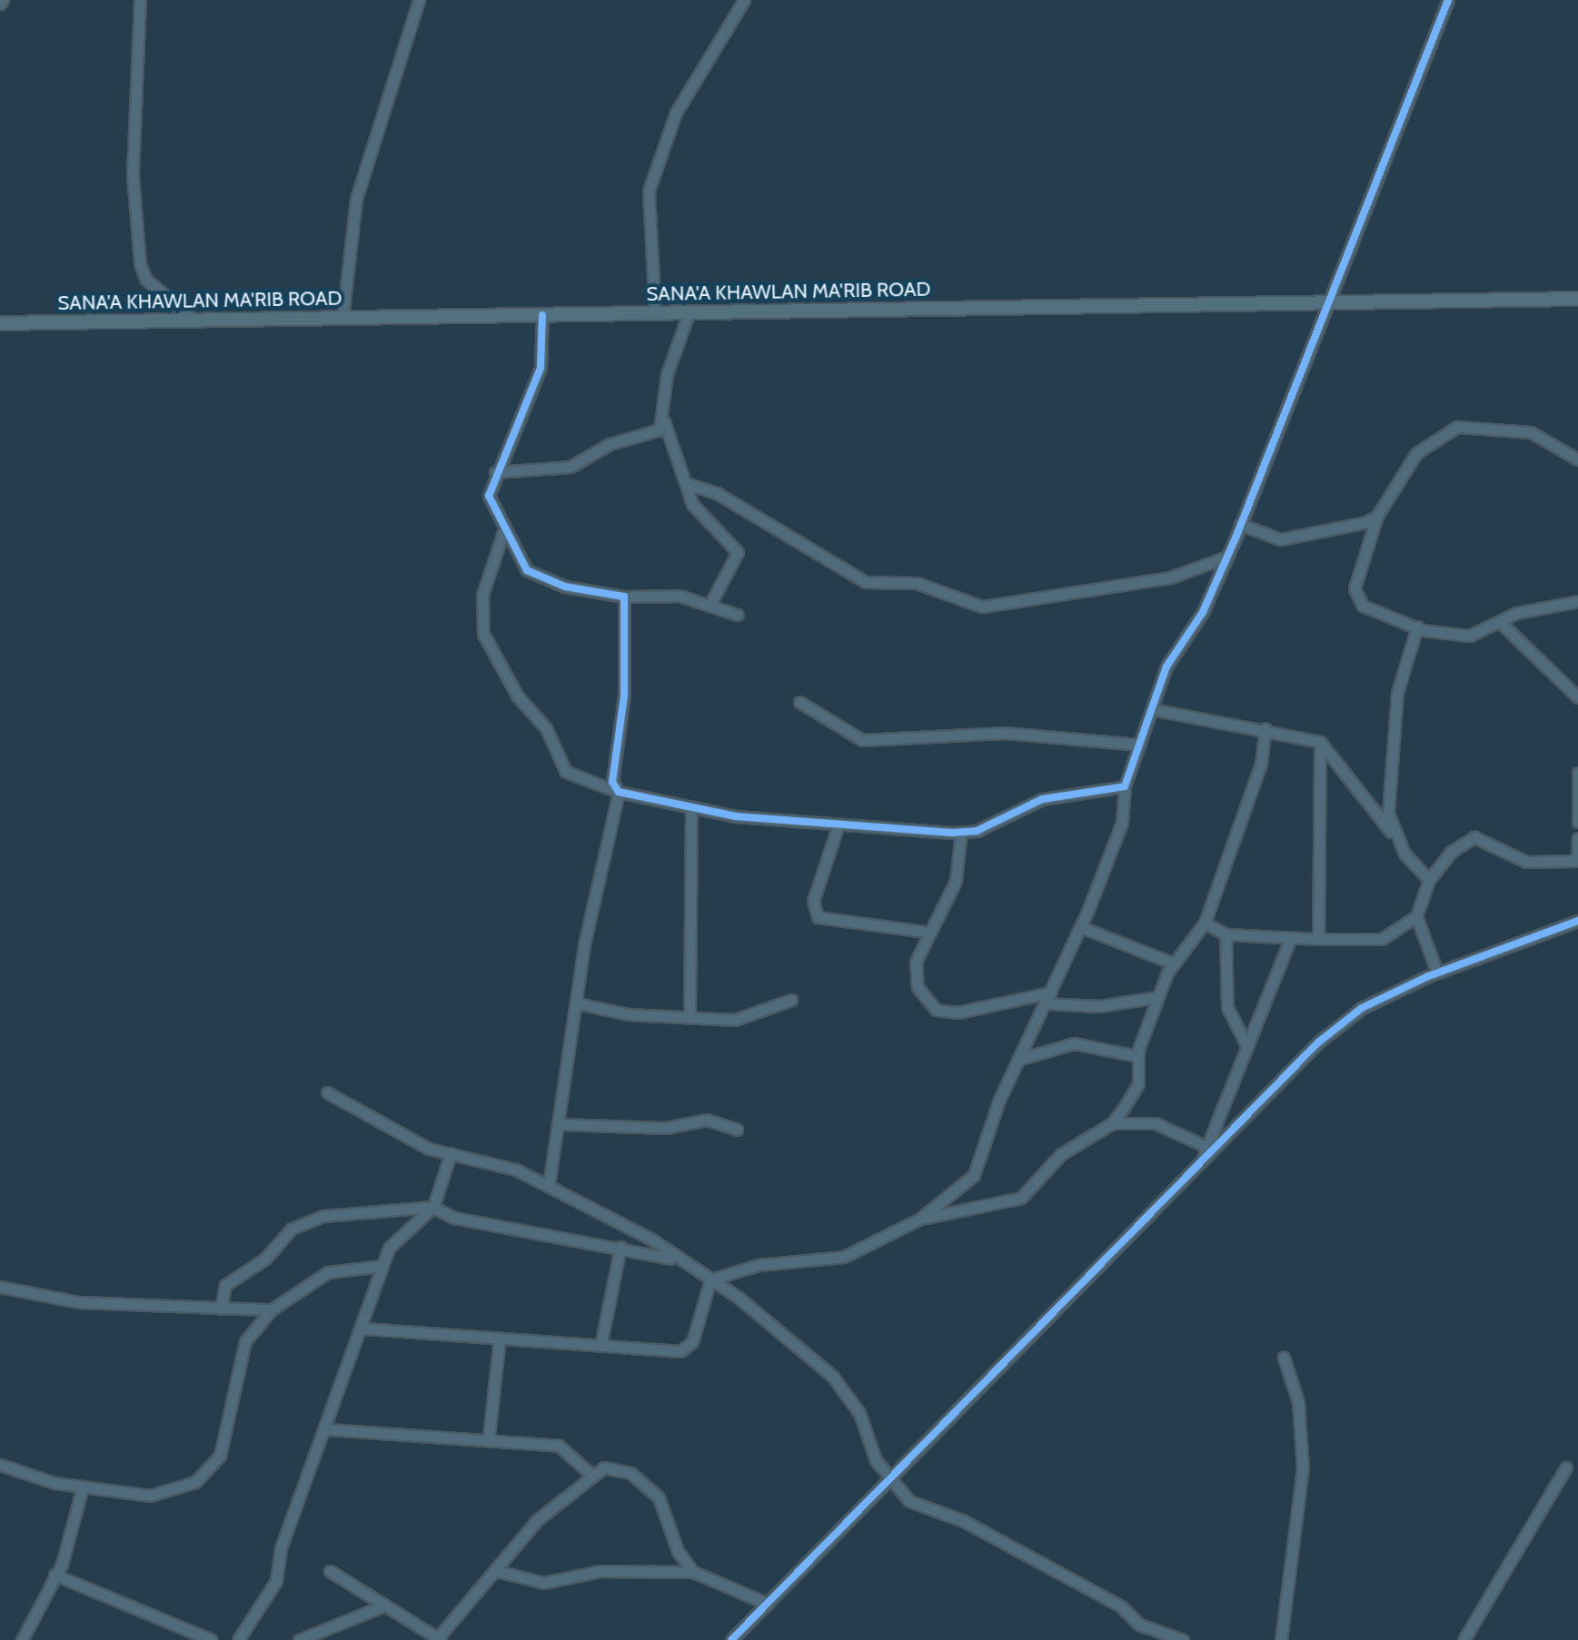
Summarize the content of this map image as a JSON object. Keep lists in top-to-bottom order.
{
  "streets": {
    "main road": ["SANA'A KHAWLAN MA'RIB ROAD"]
  }
}
